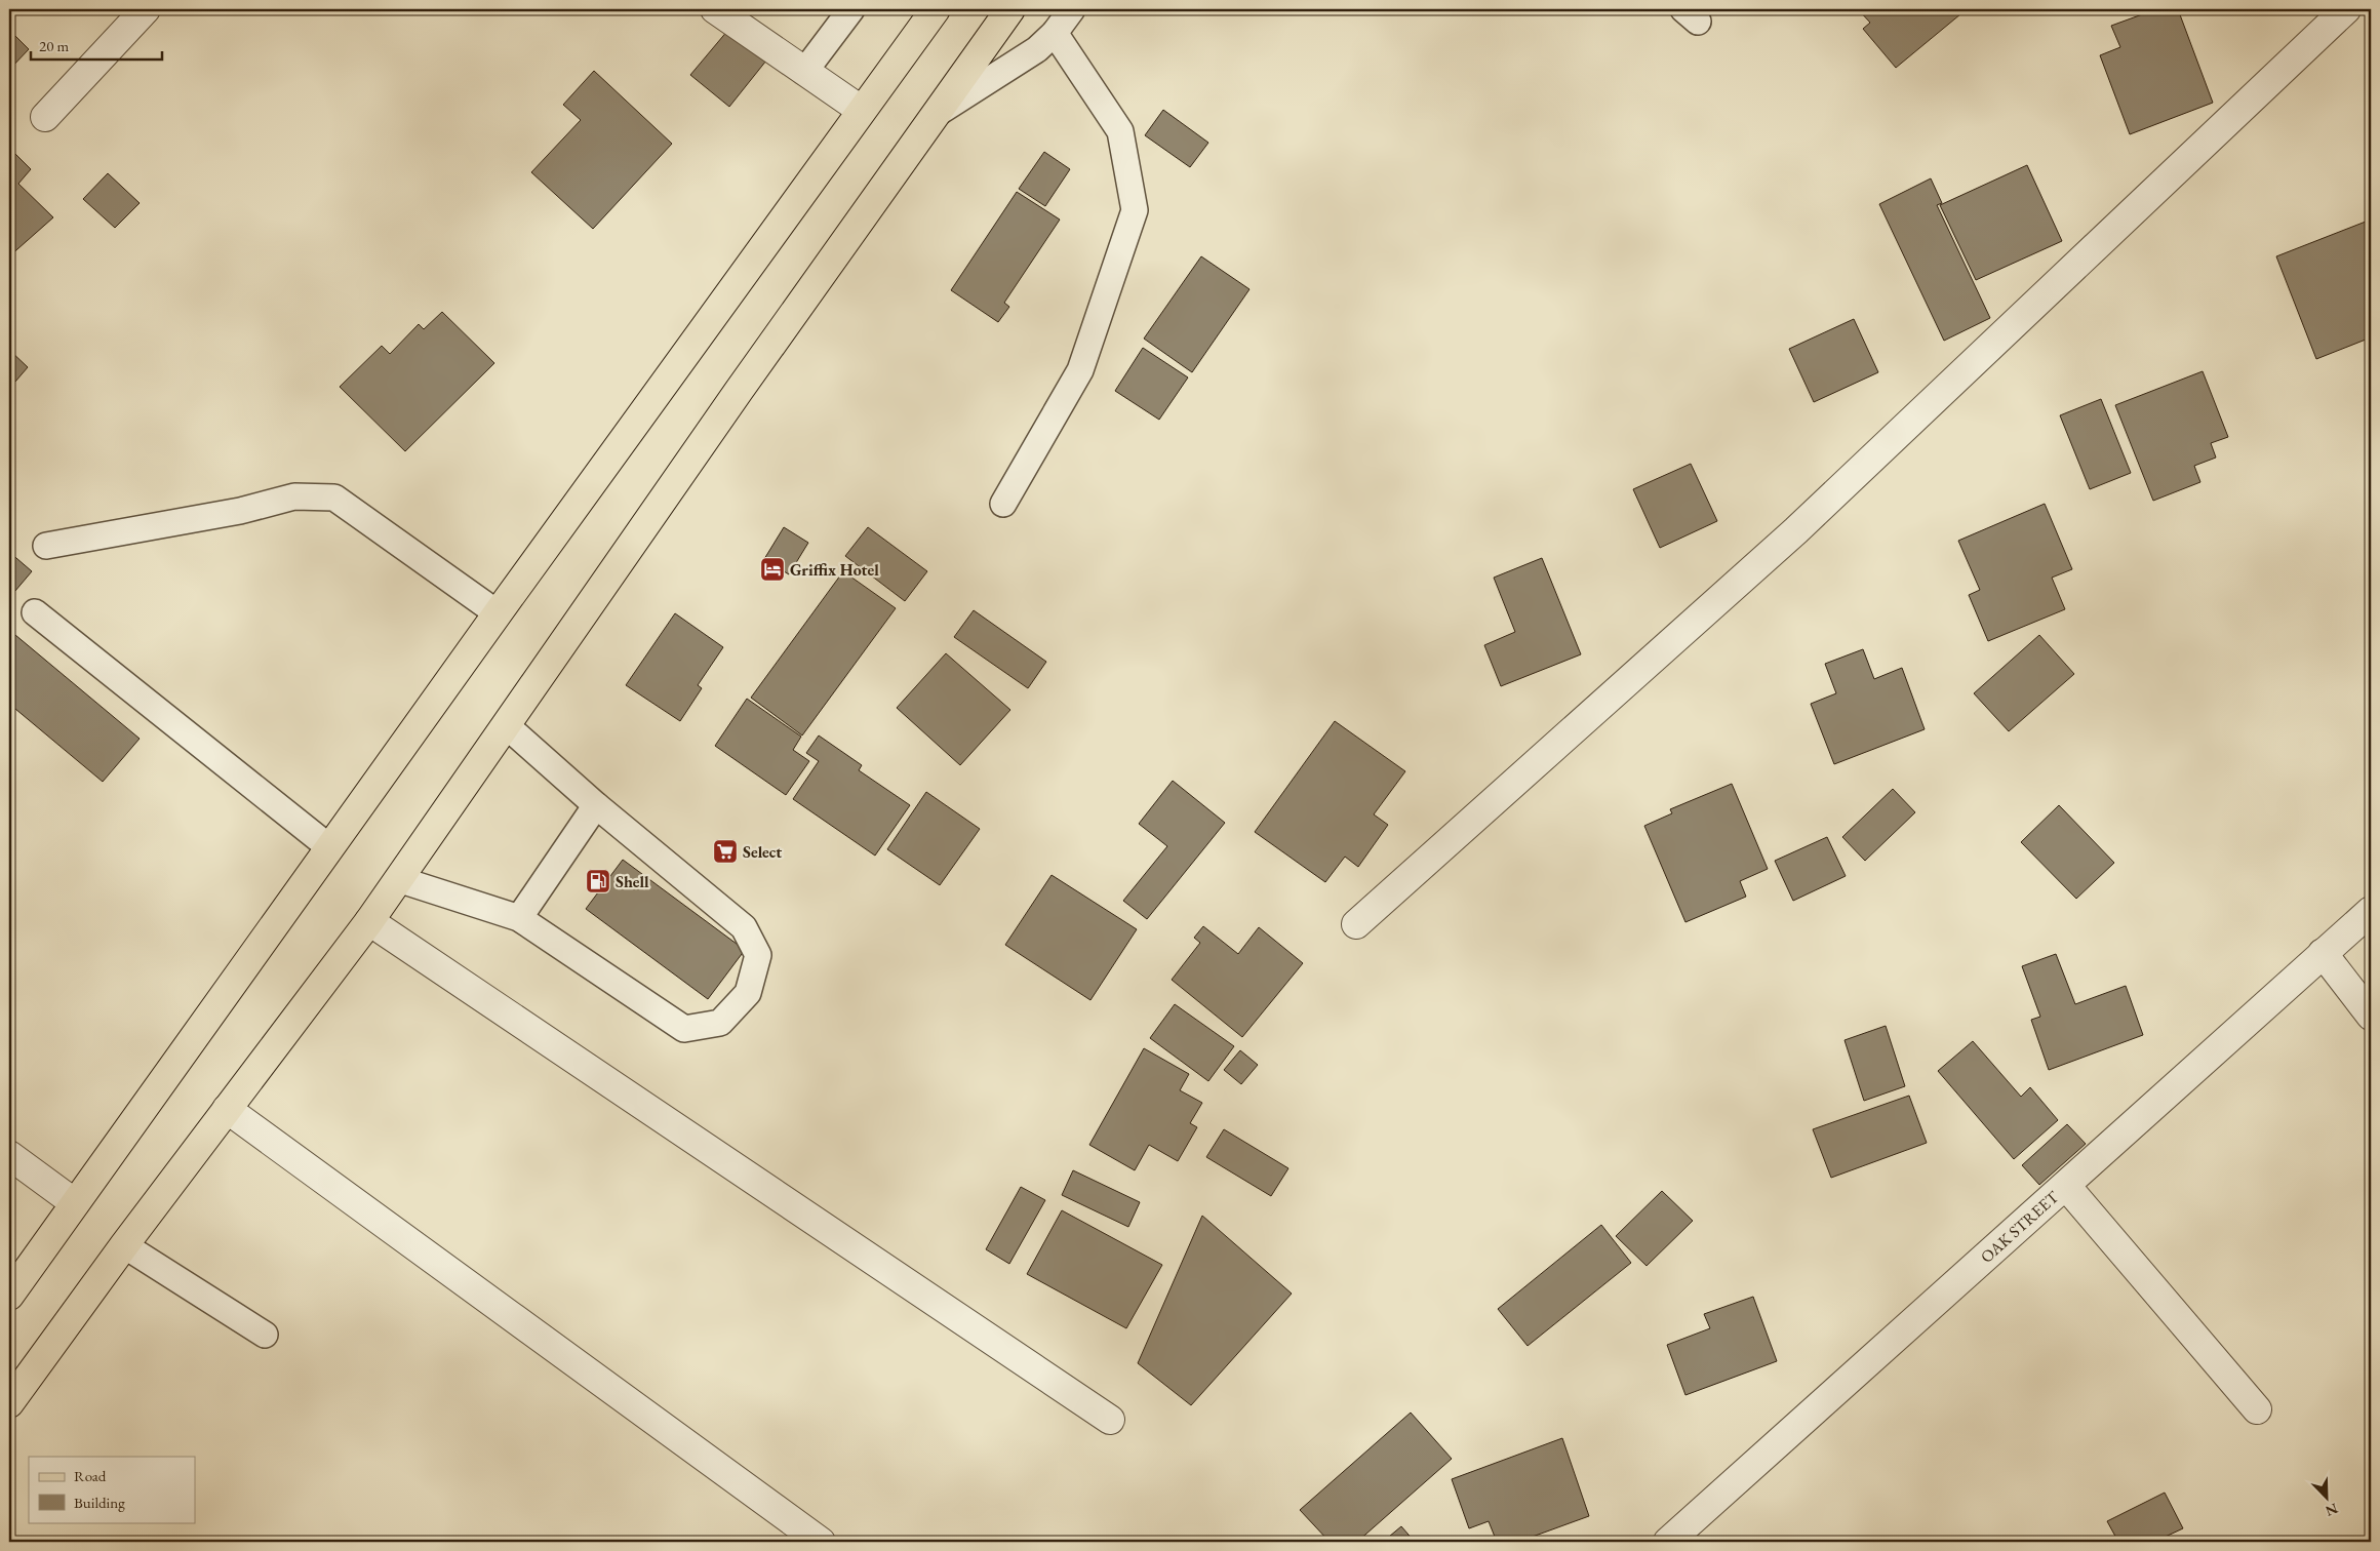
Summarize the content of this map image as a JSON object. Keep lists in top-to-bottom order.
{
  "streets": {
    "street": ["OAK STREET"]
  },
  "places": {
    "hotel": ["Griffix Hotel"],
    "supermarket": ["Select"],
    "fuel station": ["Shell"]
  },
  "legend": ["Road", "Building"],
  "scale_bar": "20 m",
  "north": "bottom right"
}
